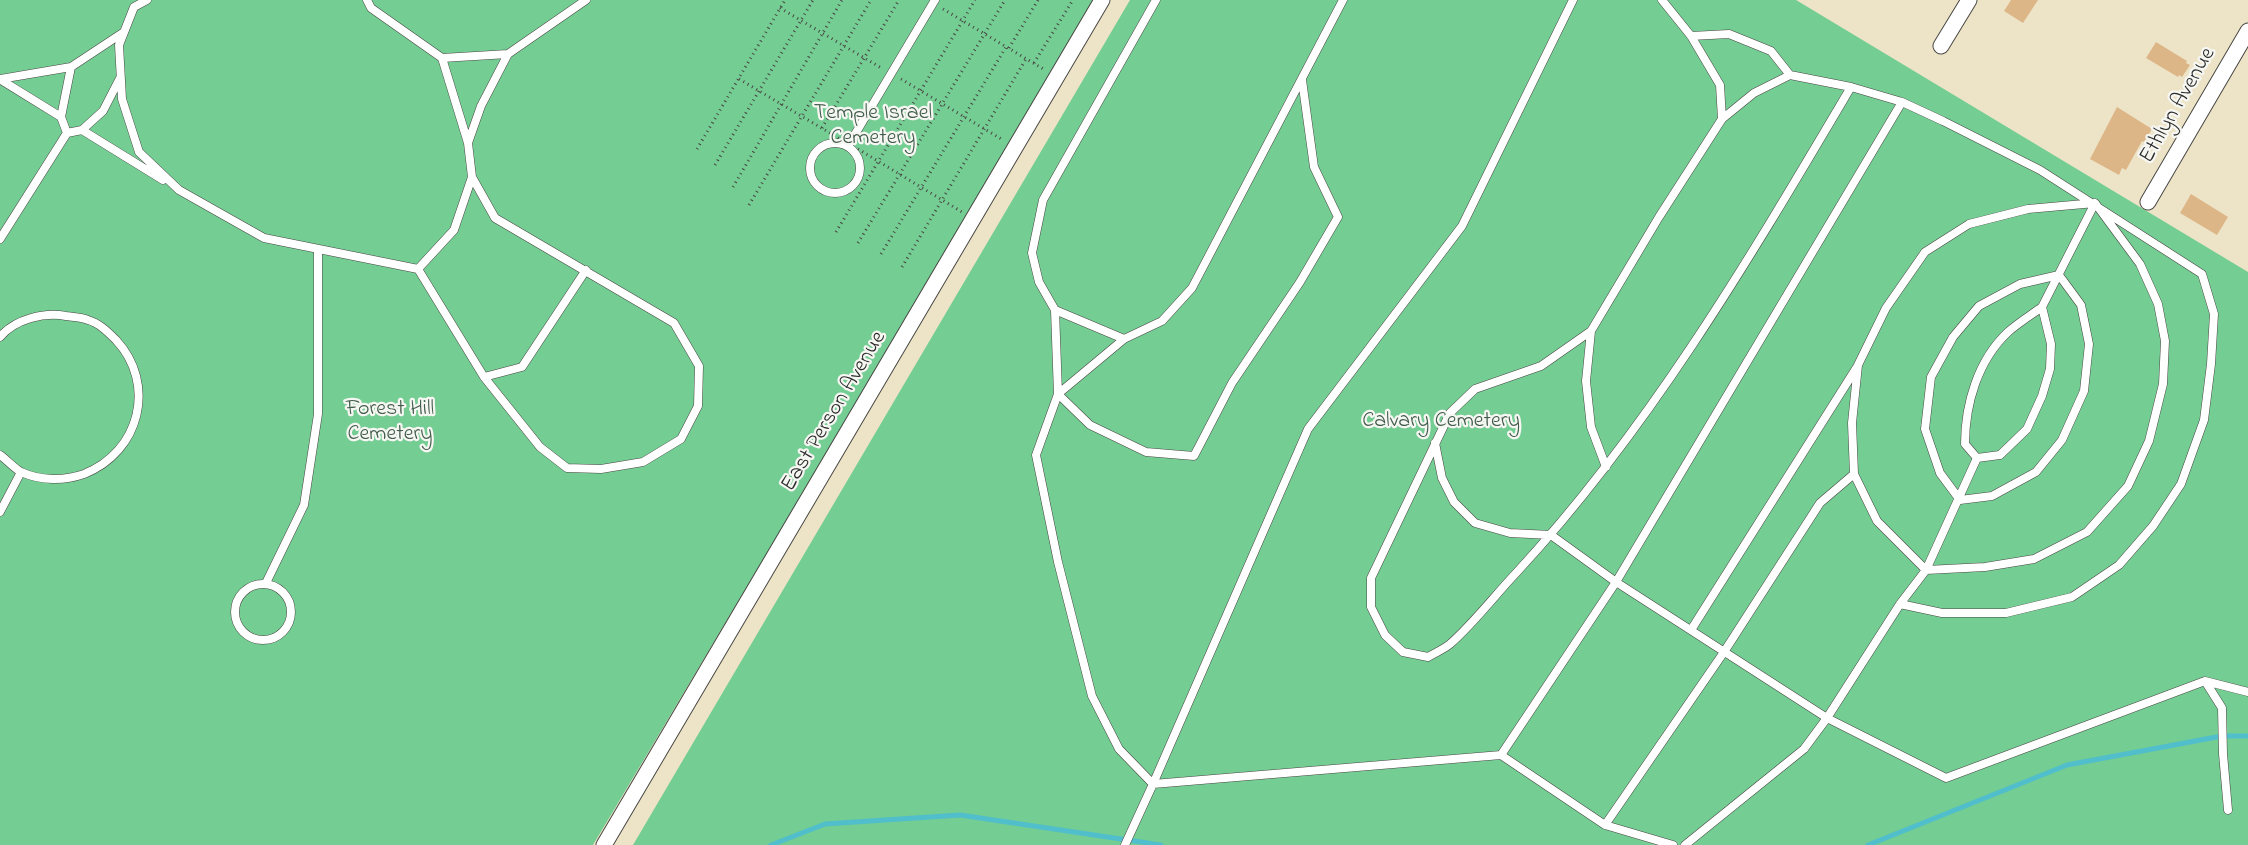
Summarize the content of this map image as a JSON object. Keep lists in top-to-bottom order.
{
  "streets": {
    "street": ["Ethlyn Avenue", "East Person Avenue"]
  },
  "parks": ["Temple Israel Cemetery", "Forest Hill Cemetery", "Calvary Cemetery"]
}
